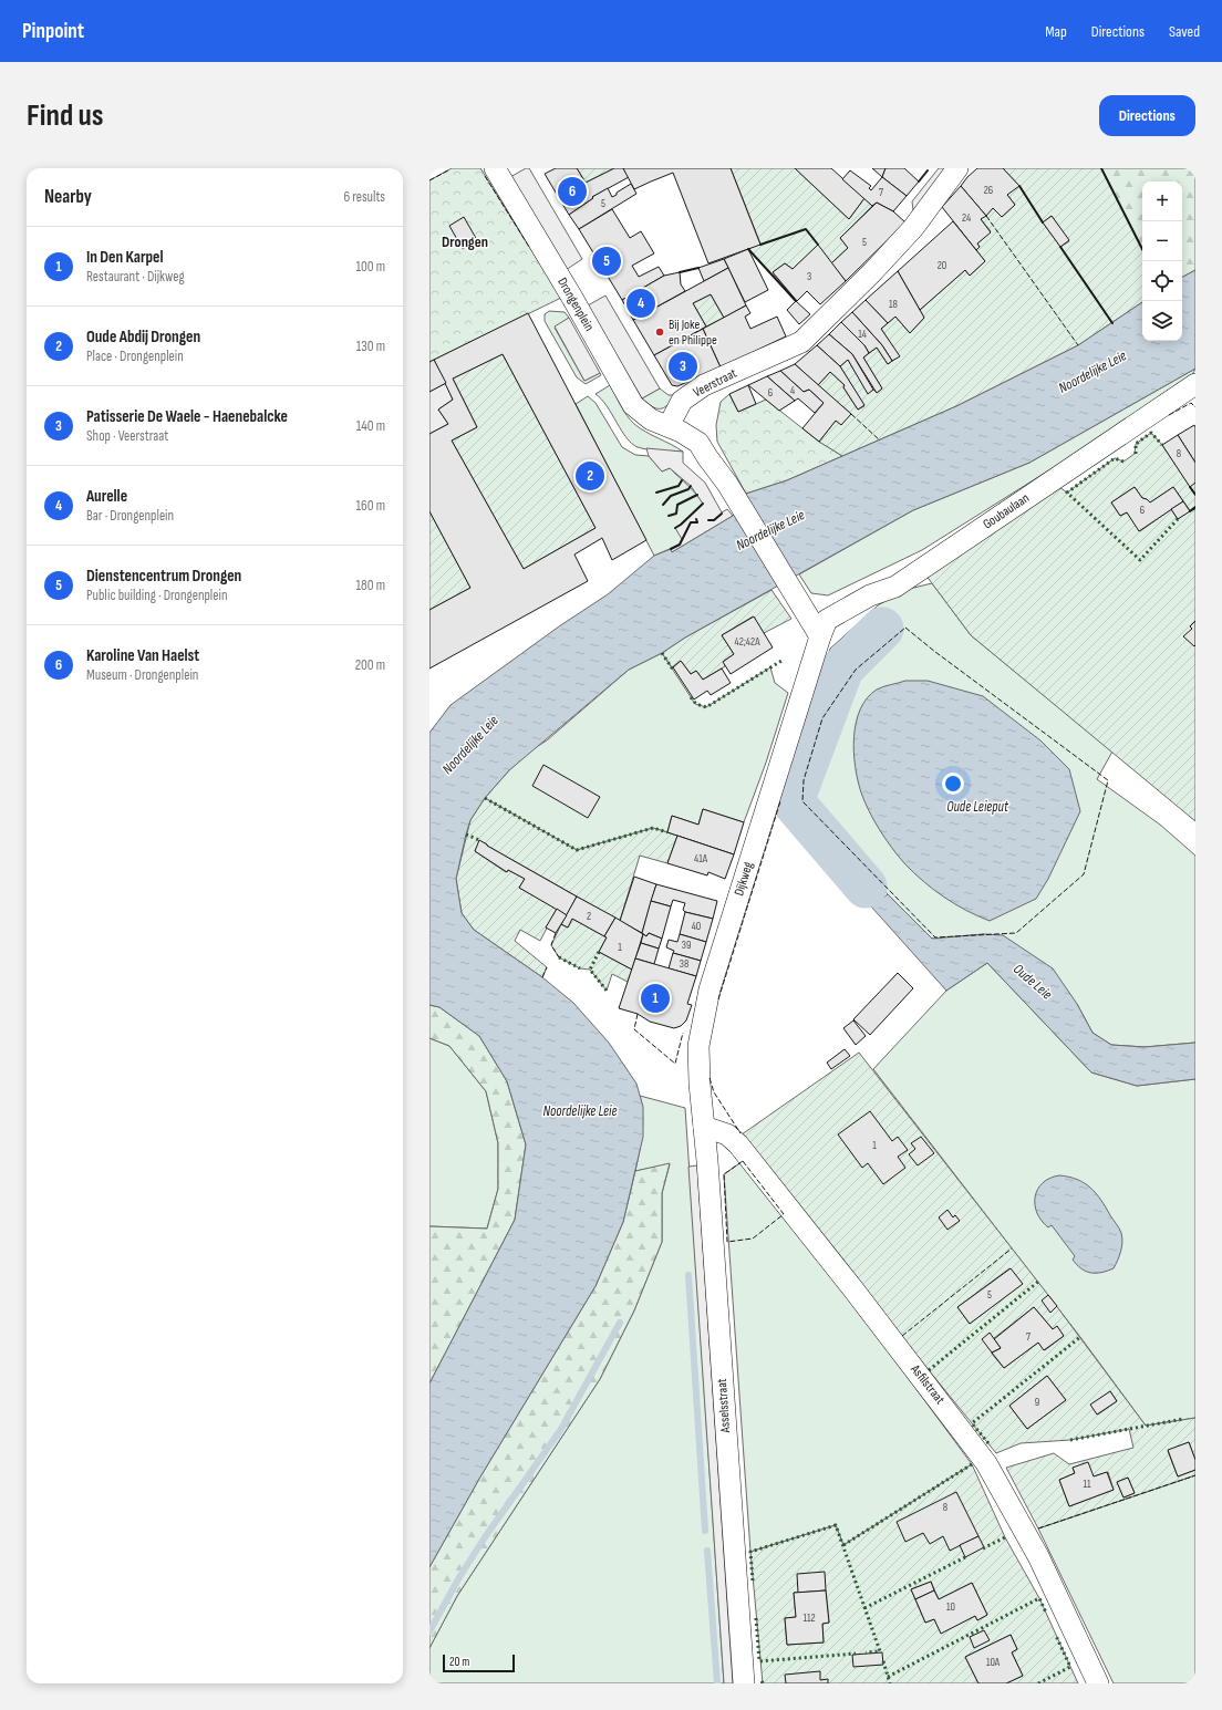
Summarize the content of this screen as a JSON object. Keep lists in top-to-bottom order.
{
  "streets": {
    "street": [
      "Drongenplein",
      "Veerstraat",
      "Goubaulaan",
      "Dijkweg",
      "Asfilstraat",
      "Asselsstraat"
    ]
  },
  "crossings": [
    ["Drongenplein", "Veerstraat"],
    ["Goubaulaan", "Dijkweg"],
    ["Dijkweg", "Asfilstraat"],
    ["Dijkweg", "Asselsstraat"],
    ["Asfilstraat", "Asselsstraat"]
  ],
  "districts": ["Drongen"],
  "water": ["Noordelijke Leie", "Oude Leieput", "Oude Leie"],
  "places": ["Bij Joke en Philippe"],
  "house_numbers": [
    "26",
    "7",
    "5",
    "24",
    "5",
    "20",
    "3",
    "18",
    "14",
    "4",
    "6",
    "8",
    "6",
    "42;42A",
    "41A",
    "2",
    "40",
    "39",
    "1",
    "38",
    "1",
    "5",
    "7",
    "9",
    "11",
    "8",
    "10",
    "112",
    "10A"
  ],
  "scale_bar": "20 m",
  "page": {
    "header": "Pinpoint",
    "nav": ["Map", "Directions", "Saved"],
    "buttons": "Directions",
    "title": "Find us",
    "heading": ["Nearby", "6 results"],
    "pins": [
      "6",
      "5",
      "4",
      "3",
      "2",
      "1"
    ],
    "map_buttons": ["+", "−"],
    "list": [
      {
        "mark": "1",
        "name": "In Den Karpel",
        "note": "Restaurant · Dijkweg",
        "value": "100 m"
      },
      {
        "mark": "2",
        "name": "Oude Abdij Drongen",
        "note": "Place · Drongenplein",
        "value": "130 m"
      },
      {
        "mark": "3",
        "name": "Patisserie De Waele - Haenebalcke",
        "note": "Shop · Veerstraat",
        "value": "140 m"
      },
      {
        "mark": "4",
        "name": "Aurelle",
        "note": "Bar · Drongenplein",
        "value": "160 m"
      },
      {
        "mark": "5",
        "name": "Dienstencentrum Drongen",
        "note": "Public building · Drongenplein",
        "value": "180 m"
      },
      {
        "mark": "6",
        "name": "Karoline Van Haelst",
        "note": "Museum · Drongenplein",
        "value": "200 m"
      }
    ],
    "scale": "20 m"
  }
}
